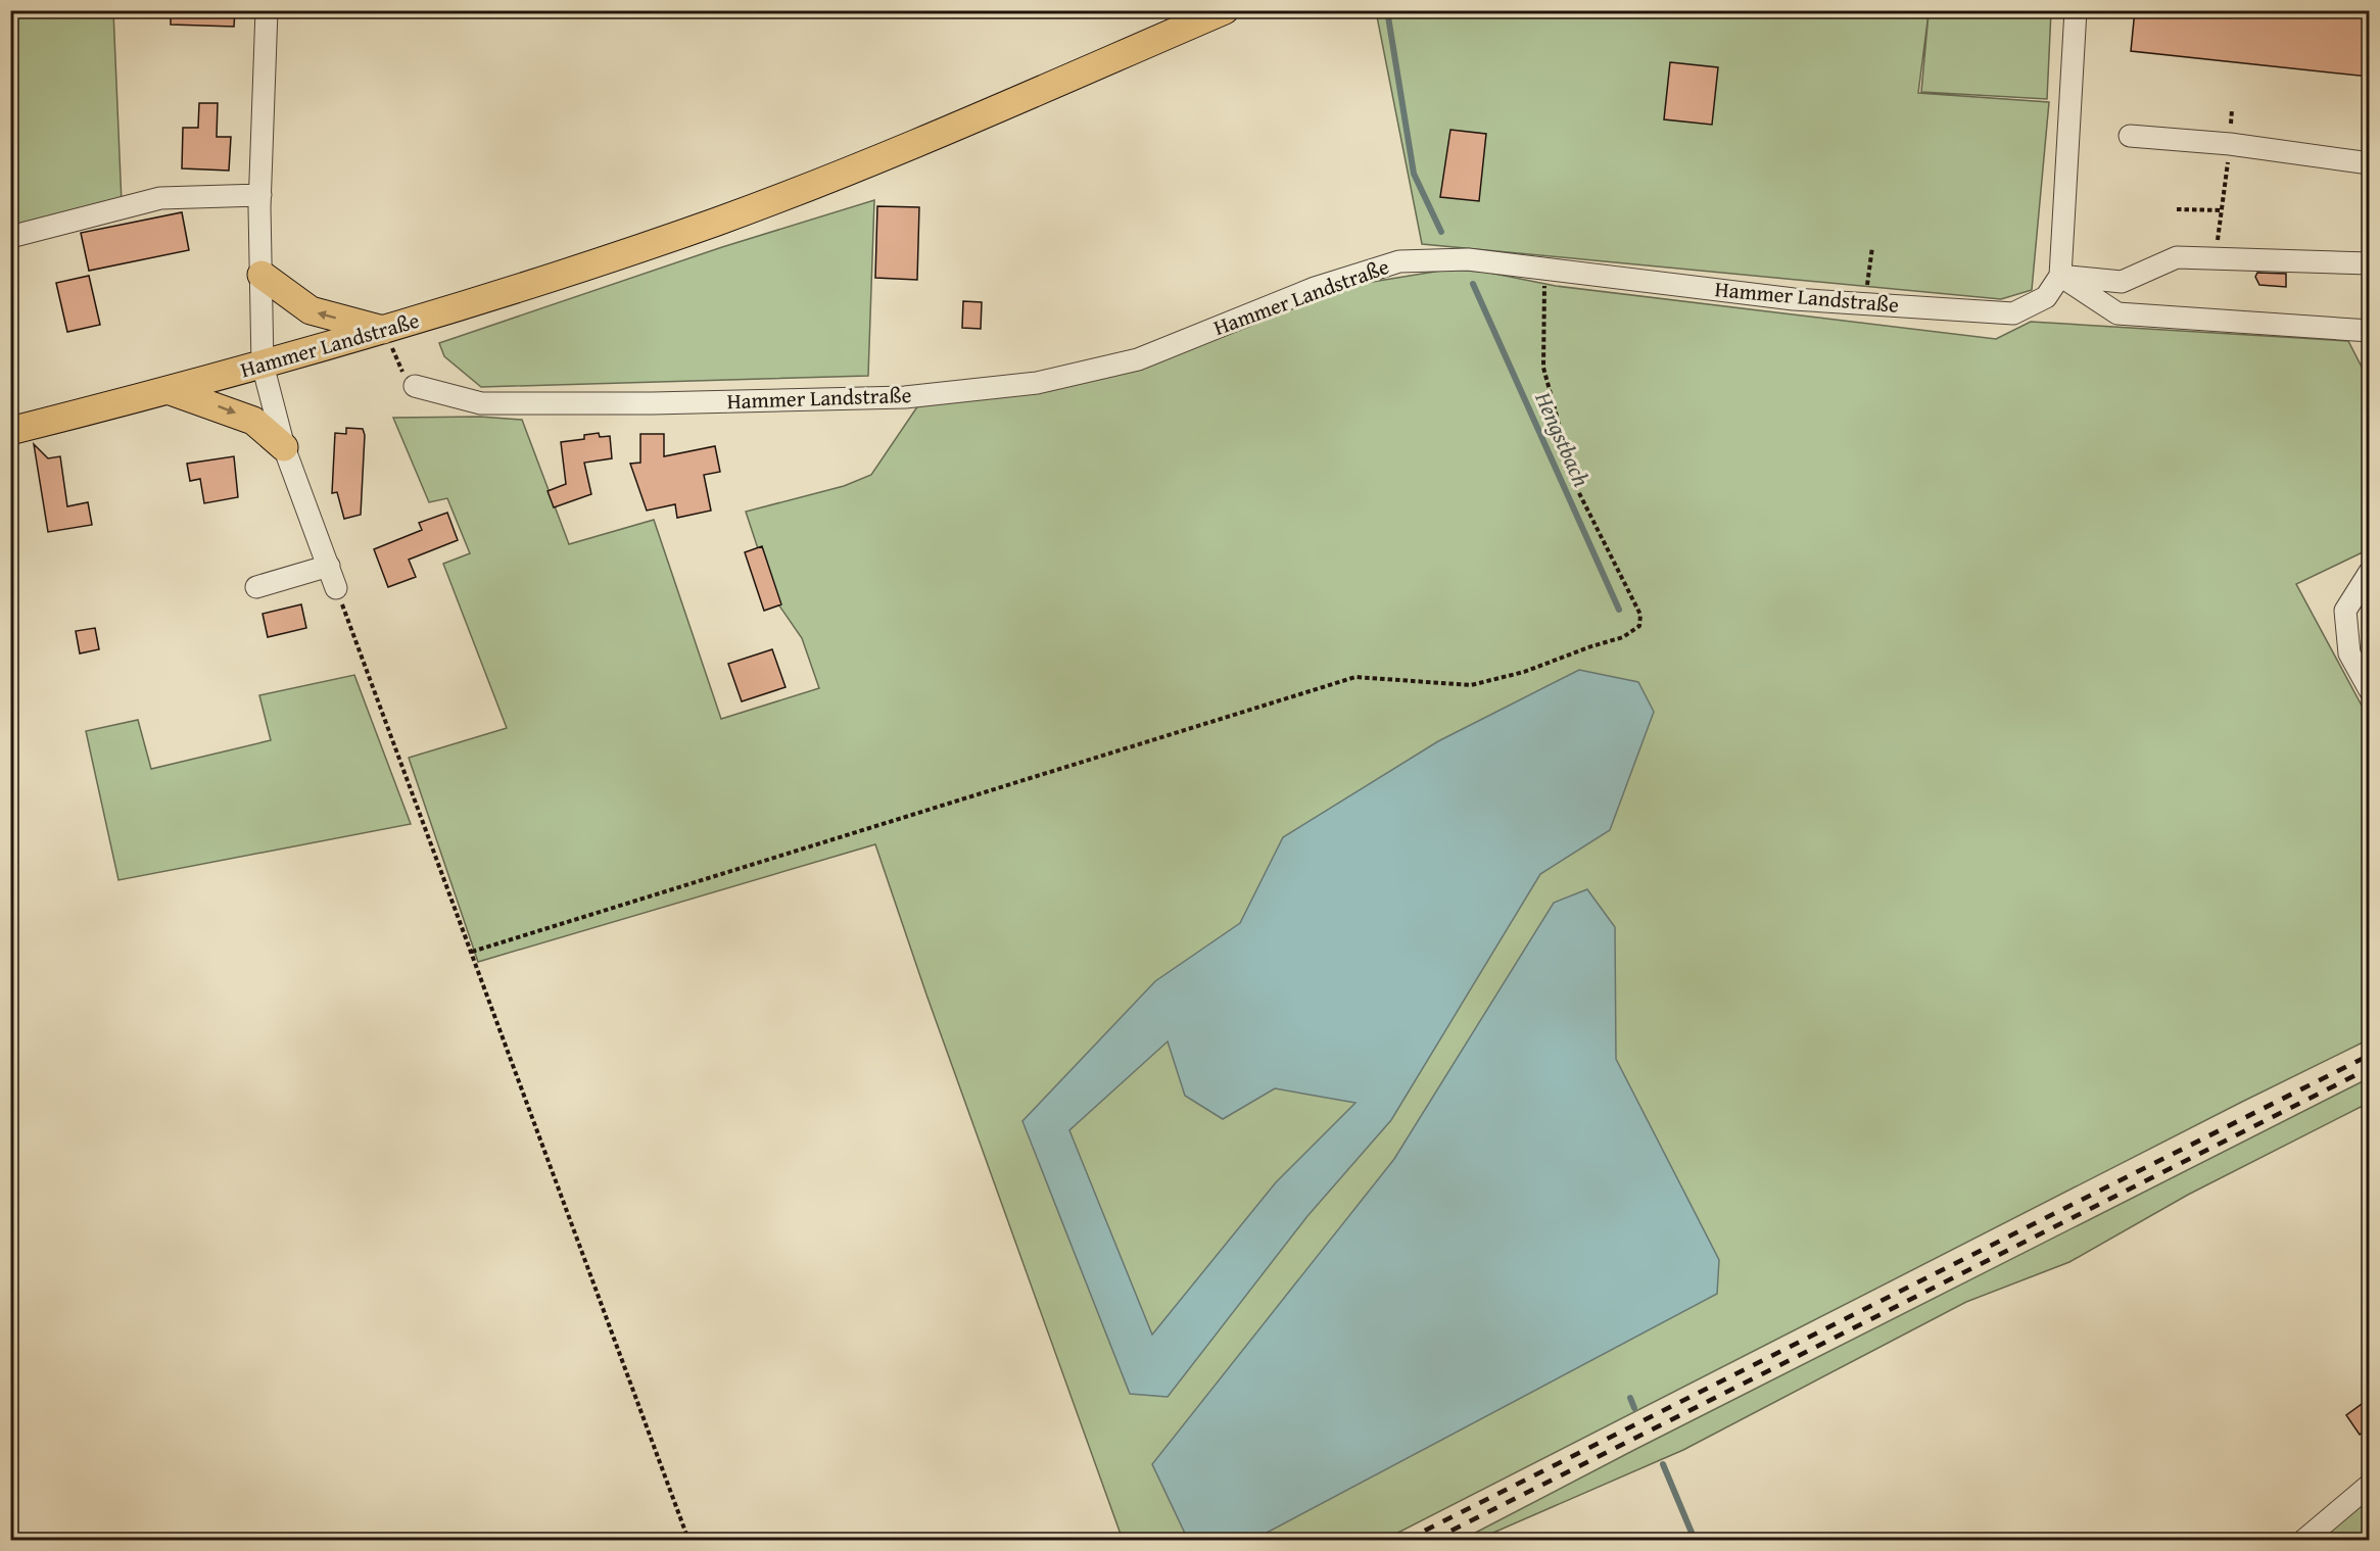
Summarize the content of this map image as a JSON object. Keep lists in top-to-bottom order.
{
  "streets": {
    "main road": ["Hammer Landstraße"]
  },
  "water": ["Hengstbach"]
}
